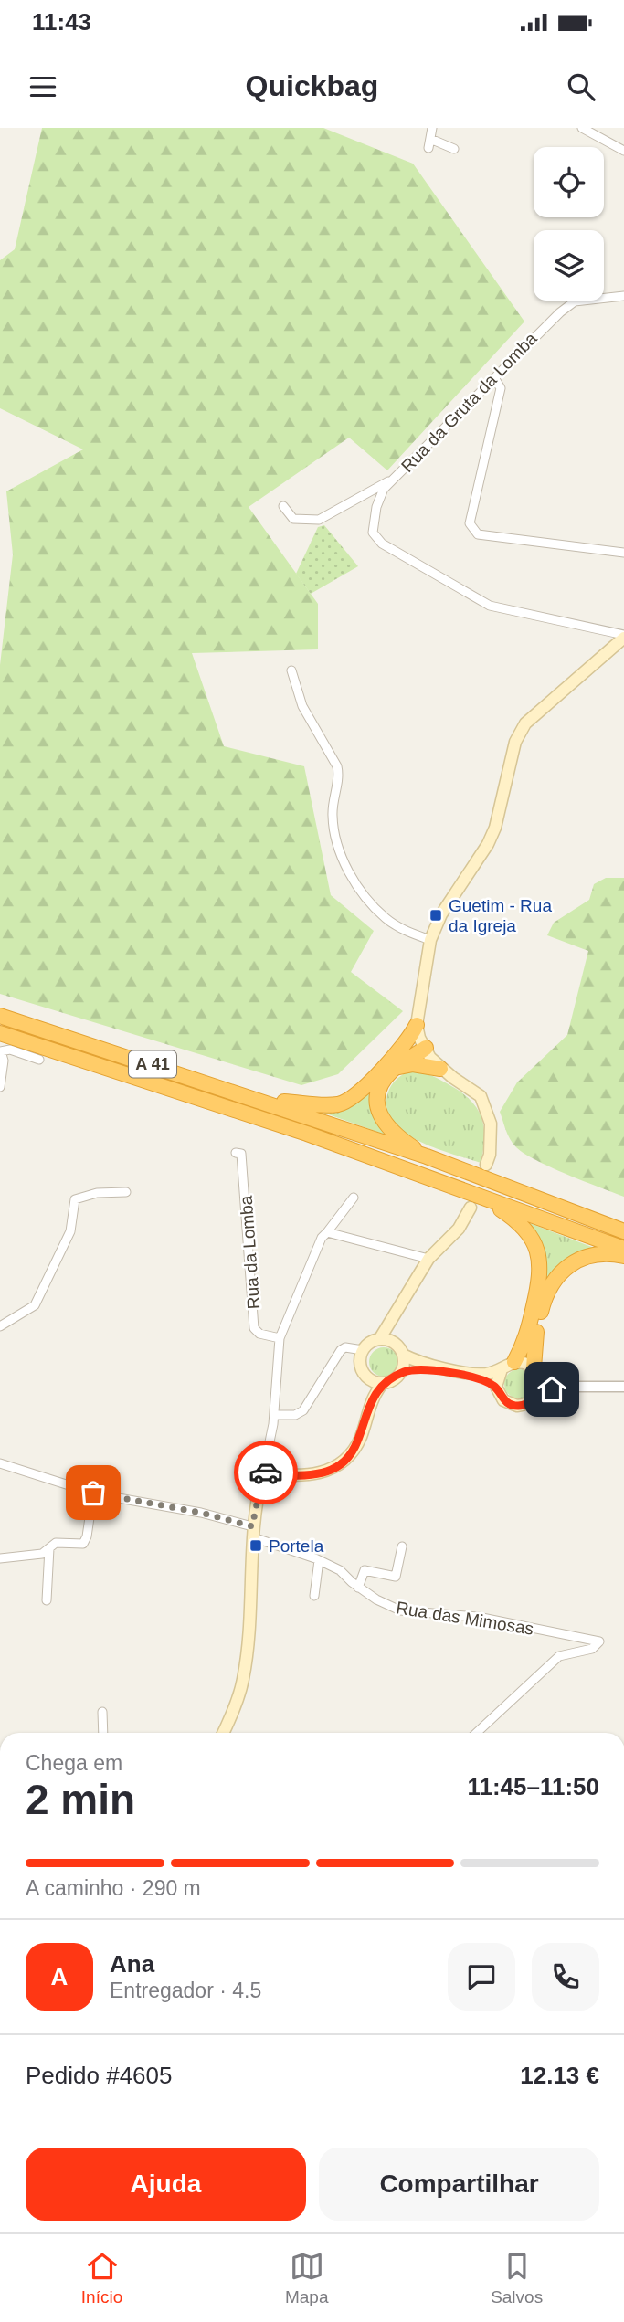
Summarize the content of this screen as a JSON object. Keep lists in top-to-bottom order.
{
  "streets": {
    "highway": ["A 41"],
    "street": ["Rua da Gruta da Lomba", "Rua da Lomba", "Rua das Mimosas"]
  },
  "places": {
    "transit": ["Guetim - Rua da Igreja", "Portela"]
  },
  "page": {
    "status": "11:43",
    "header": "Quickbag",
    "heading": ["2 min", "Chega em", "11:45–11:50"],
    "panel": [
      "Ana",
      "Entregador · 4.5",
      "Pedido #4605",
      "12.13 €"
    ],
    "bar": "A caminho · 290 m",
    "round": "A",
    "buttons": ["Ajuda", "Compartilhar"],
    "tabs": ["Início", "Mapa", "Salvos"]
  }
}
